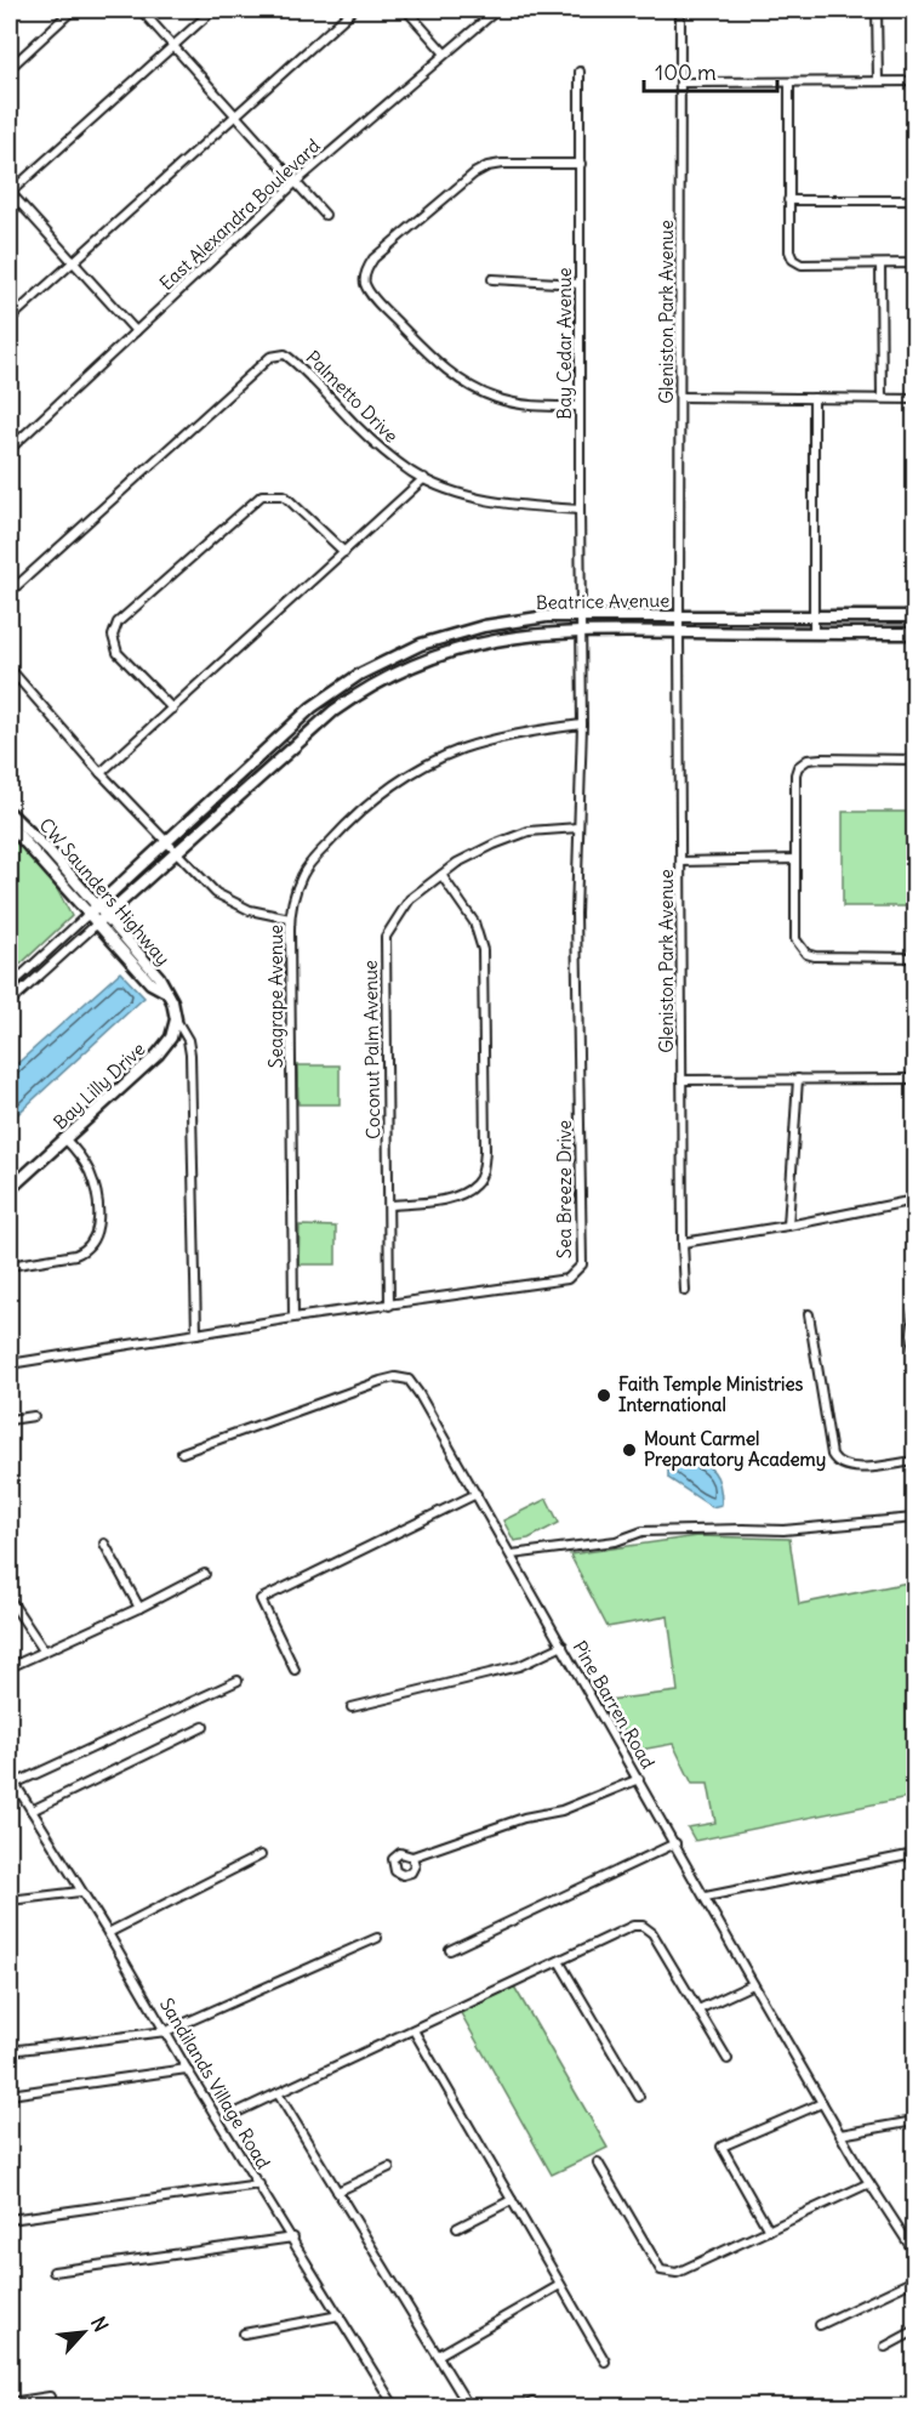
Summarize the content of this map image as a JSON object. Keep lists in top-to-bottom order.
{
  "streets": {
    "main road": ["Beatrice Avenue", "CW Saunders Highway", "Bay Lilly Drive"],
    "street": [
      "East Alexandra Boulevard",
      "Gleniston Park Avenue",
      "Bay Cedar Avenue",
      "Palmetto Drive",
      "Seagrape Avenue",
      "Coconut Palm Avenue",
      "Sea Breeze Drive",
      "Pine Barren Road",
      "Sandilands Village Road"
    ]
  },
  "crossings": [
    ["Gleniston Park Avenue", "Beatrice Avenue"],
    ["Bay Cedar Avenue", "Palmetto Drive"],
    ["Bay Cedar Avenue", "Beatrice Avenue"],
    ["Bay Cedar Avenue", "Sea Breeze Drive"],
    ["Beatrice Avenue", "CW Saunders Highway"],
    ["Beatrice Avenue", "Sea Breeze Drive"],
    ["Seagrape Avenue", "Sea Breeze Drive"],
    ["Coconut Palm Avenue", "Sea Breeze Drive"]
  ],
  "places": ["Faith Temple Ministries International", "Mount Carmel Preparatory Academy"],
  "scale_bar": "100 m",
  "north": "top right"
}
